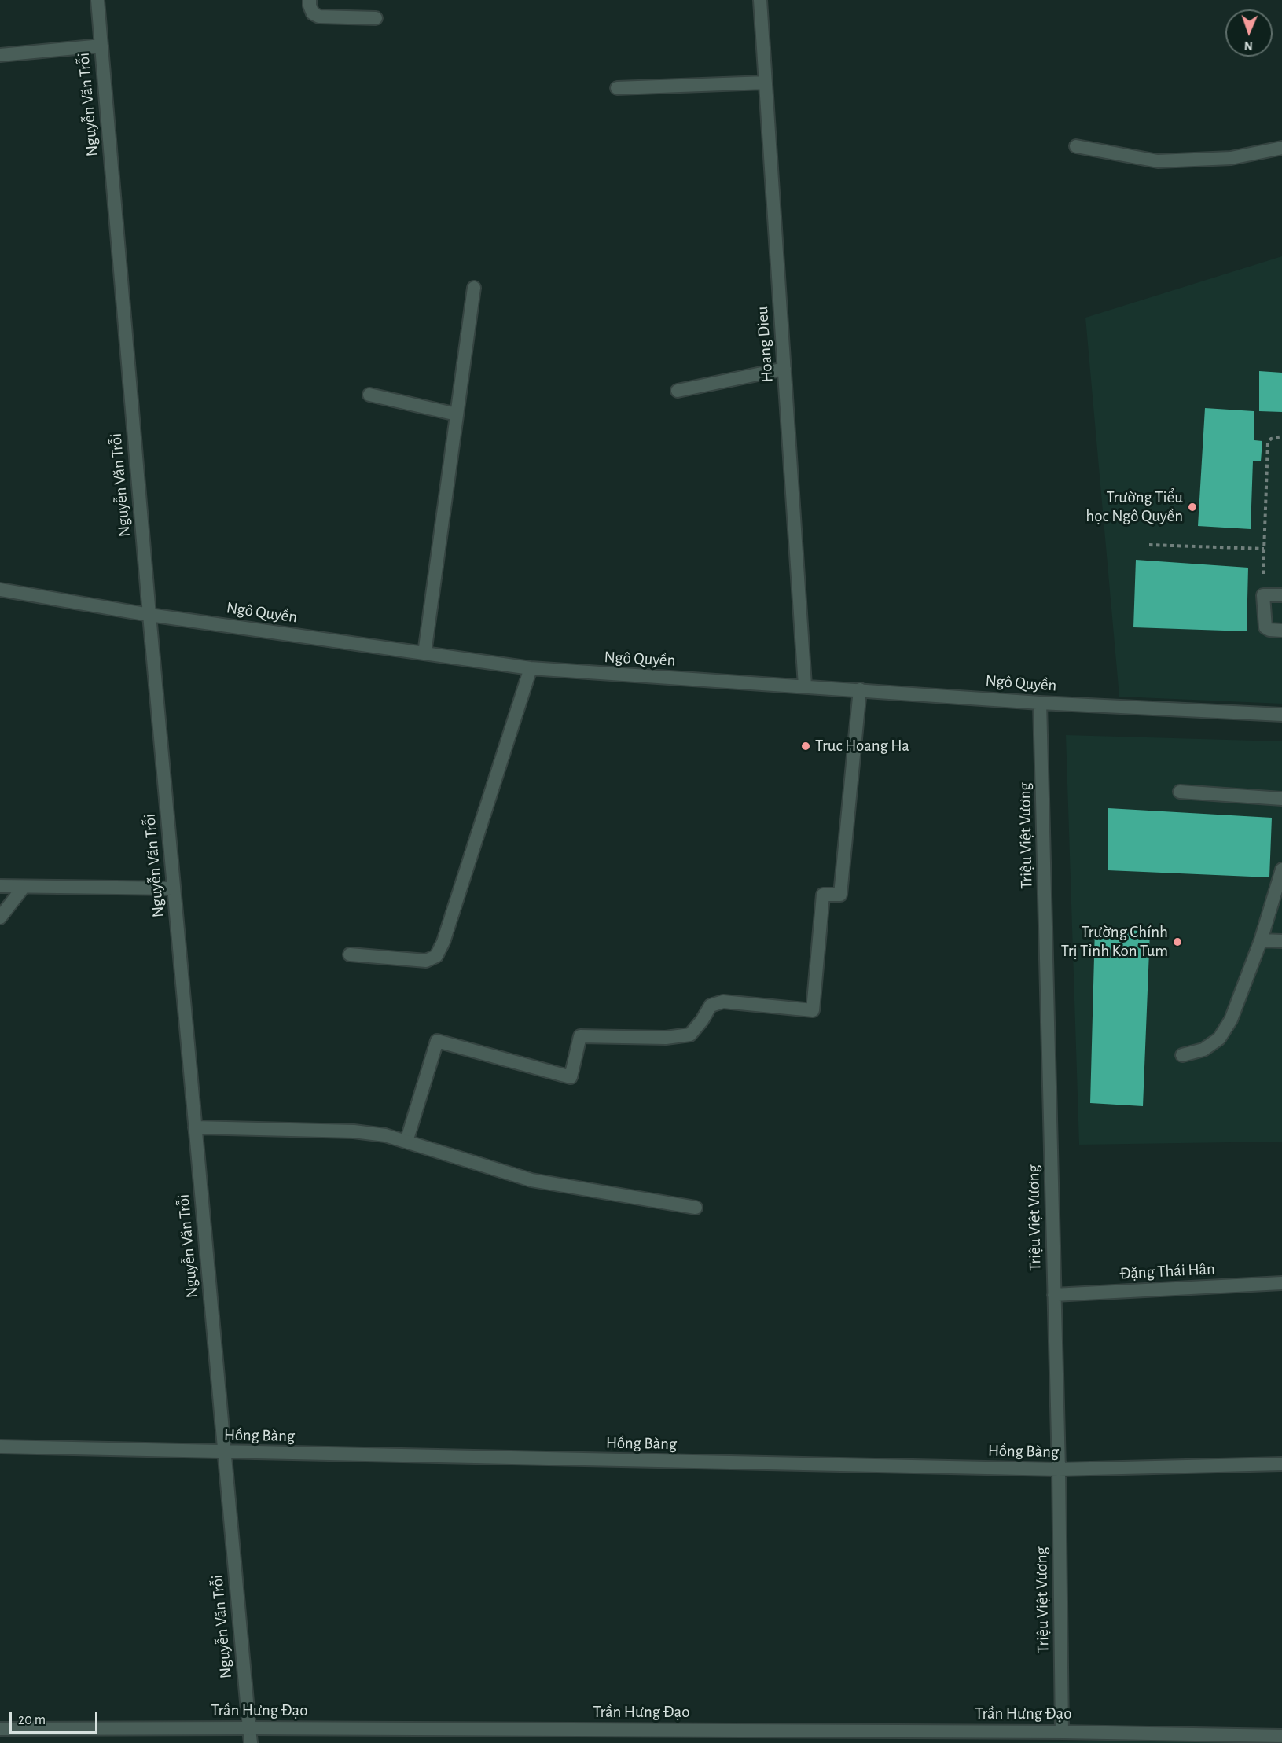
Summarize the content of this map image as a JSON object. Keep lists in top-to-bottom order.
{
  "streets": {
    "street": [
      "Nguyễn Văn Trỗi",
      "Hoang Dieu",
      "Ngô Quyền",
      "Triệu Việt Vương",
      "Đặng Thái Hân",
      "Hồng Bàng",
      "Trần Hưng Đạo"
    ]
  },
  "crossings": [
    ["Nguyễn Văn Trỗi", "Ngô Quyền"],
    ["Nguyễn Văn Trỗi", "Hồng Bàng"],
    ["Nguyễn Văn Trỗi", "Trần Hưng Đạo"],
    ["Hoang Dieu", "Ngô Quyền"],
    ["Ngô Quyền", "Triệu Việt Vương"],
    ["Triệu Việt Vương", "Đặng Thái Hân"],
    ["Triệu Việt Vương", "Hồng Bàng"],
    ["Triệu Việt Vương", "Trần Hưng Đạo"]
  ],
  "places": ["Trường Tiểu học Ngô Quyền", "Truc Hoang Ha", "Trường Chính Trị Tỉnh Kon Tum"],
  "scale_bar": "20 m",
  "north": "bottom"
}
